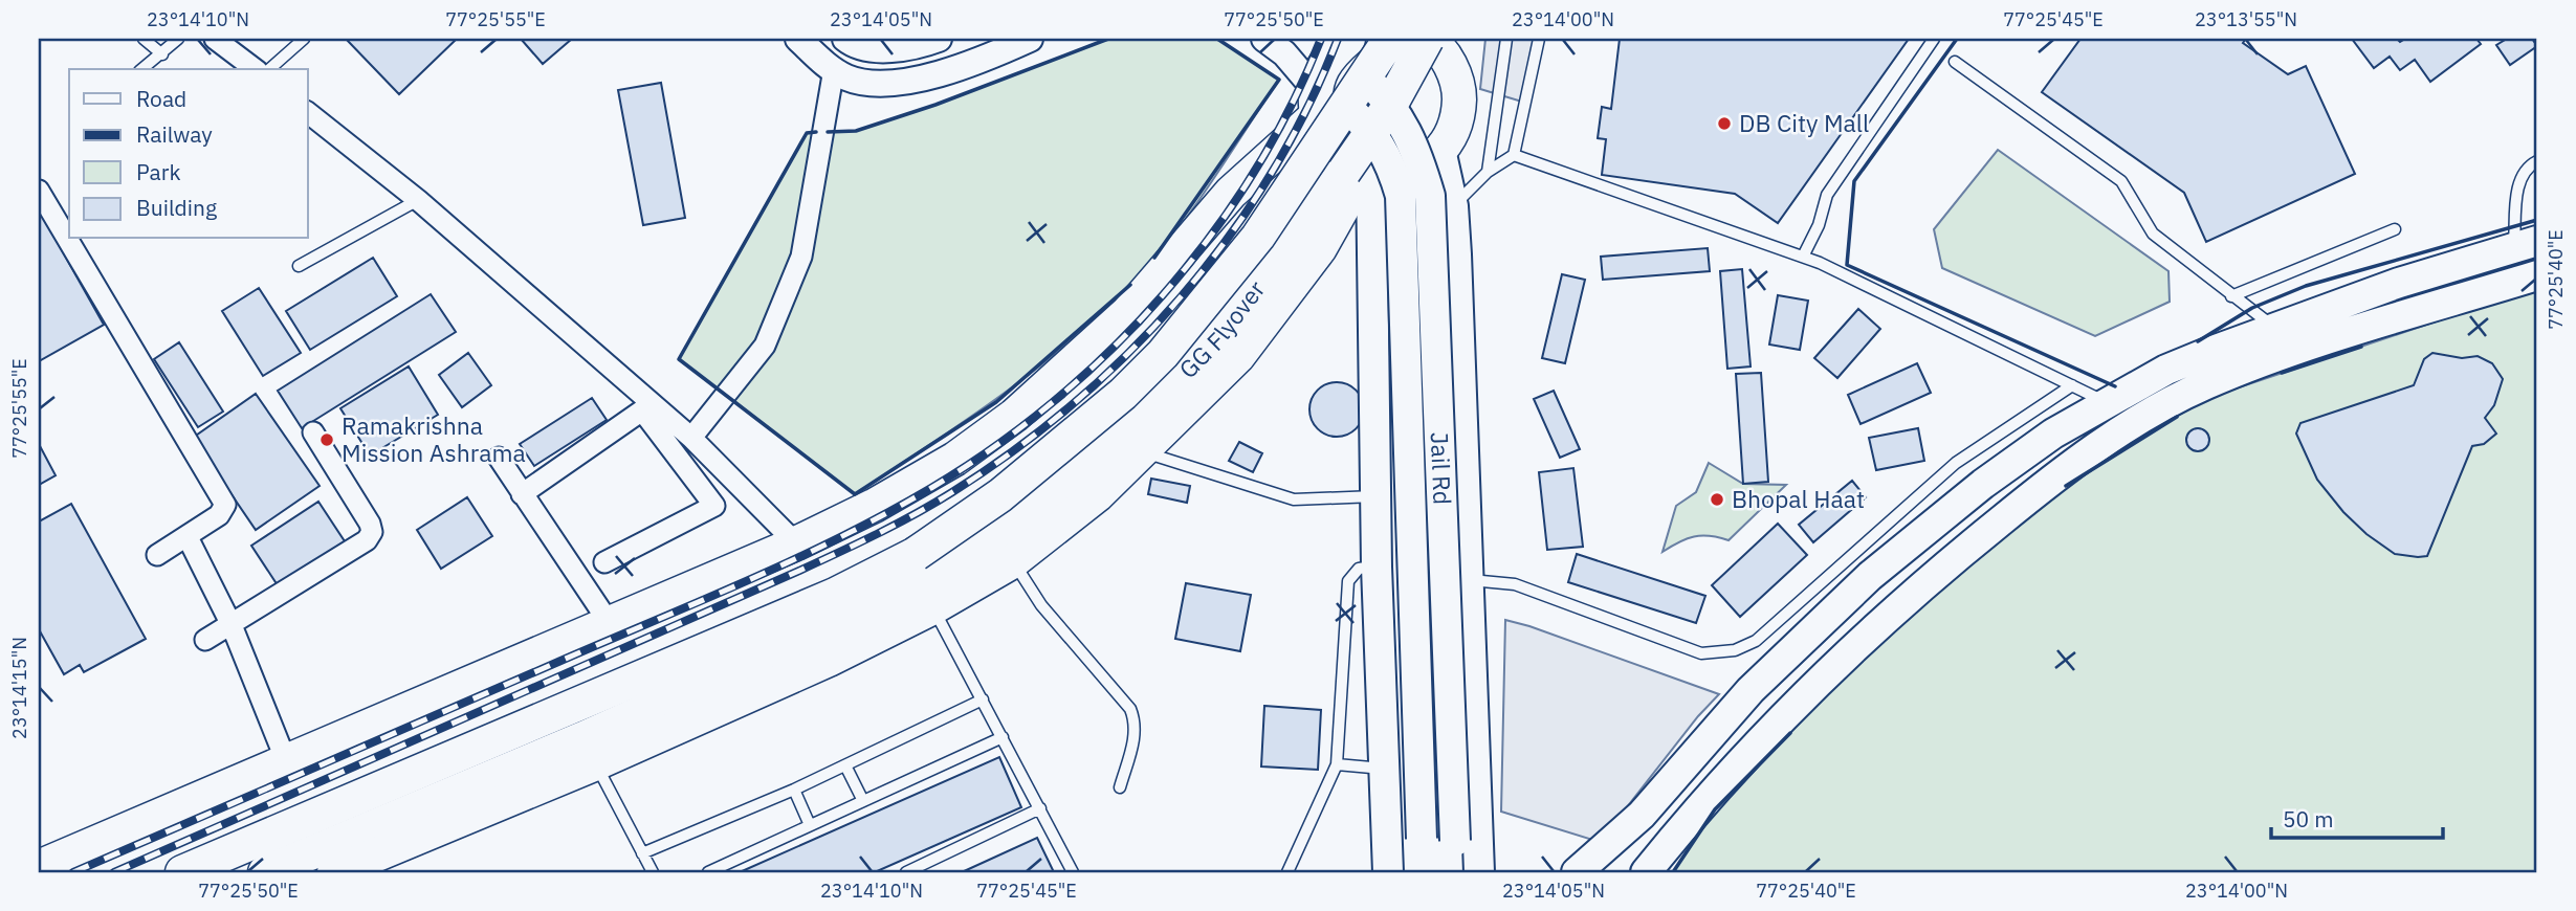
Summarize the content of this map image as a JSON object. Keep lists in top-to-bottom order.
{
  "streets": {
    "main road": ["GG Flyover", "Jail Rd"]
  },
  "crossings": [
    ["GG Flyover", "Jail Rd"]
  ],
  "places": ["DB City Mall", "Ramakrishna Mission Ashrama", "Bhopal Haat"],
  "legend": [
    "Road",
    "Railway",
    "Park",
    "Building"
  ],
  "scale_bar": "50 m",
  "coordinates": [
    "23°14'10\"N",
    "77°25'55\"E",
    "23°14'05\"N",
    "77°25'50\"E",
    "23°14'00\"N",
    "77°25'45\"E",
    "23°13'55\"N",
    "77°25'40\"E",
    "23°14'15\"N"
  ]
}
